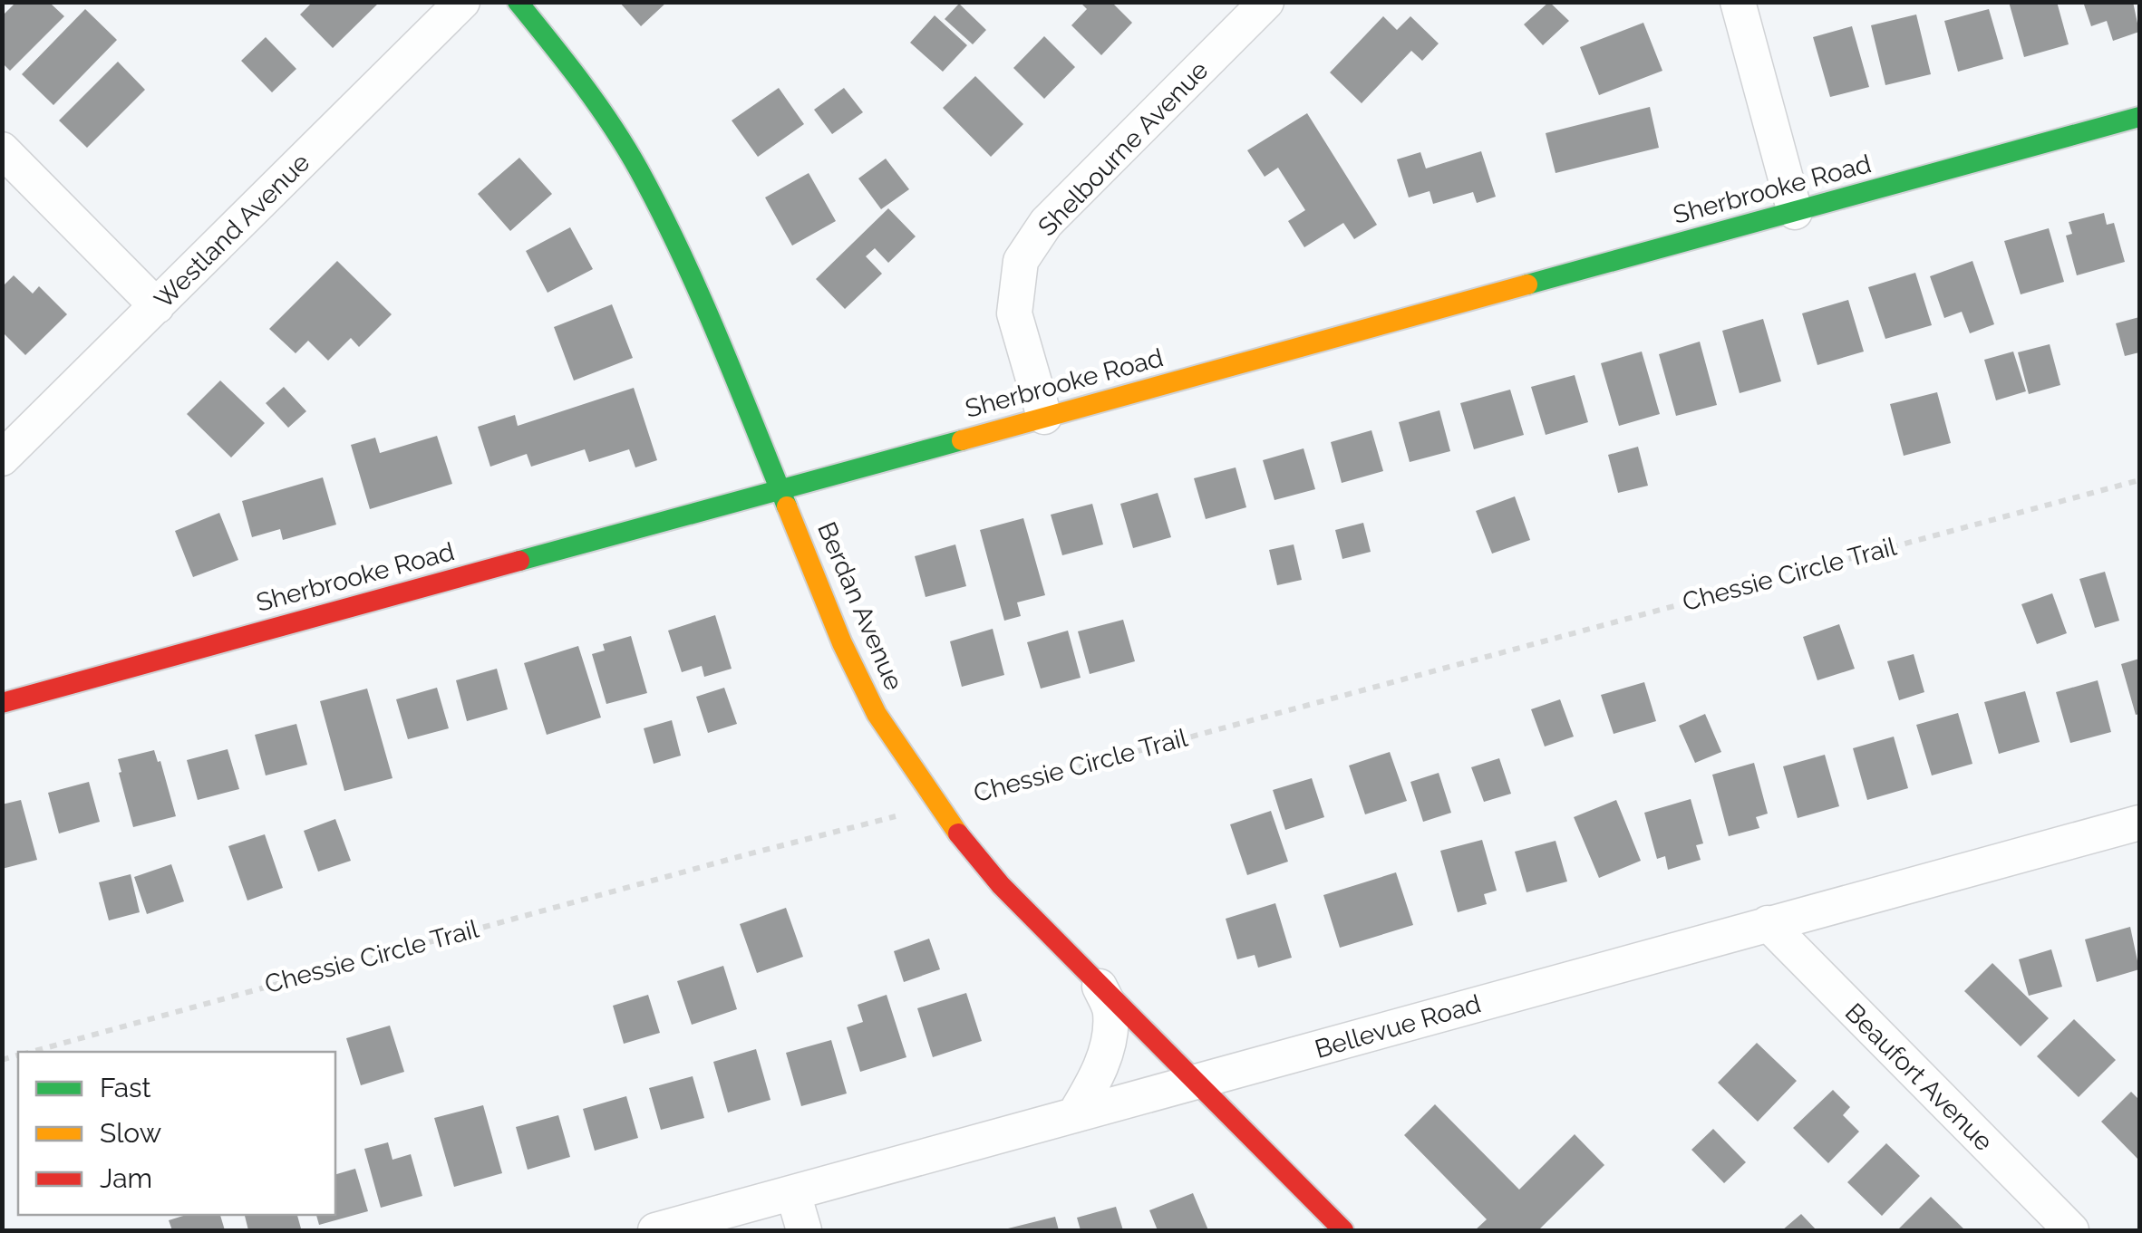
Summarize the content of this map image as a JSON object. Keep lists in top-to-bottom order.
{
  "streets": {
    "street": [
      "Shelbourne Avenue",
      "Sherbrooke Road",
      "Westland Avenue",
      "Berdan Avenue",
      "Bellevue Road",
      "Beaufort Avenue"
    ],
    "path": ["Chessie Circle Trail"]
  },
  "crossings": [
    ["Shelbourne Avenue", "Sherbrooke Road"],
    ["Sherbrooke Road", "Berdan Avenue"],
    ["Chessie Circle Trail", "Berdan Avenue"],
    ["Berdan Avenue", "Bellevue Road"],
    ["Bellevue Road", "Beaufort Avenue"]
  ],
  "legend": ["Fast", "Slow", "Jam"]
}
